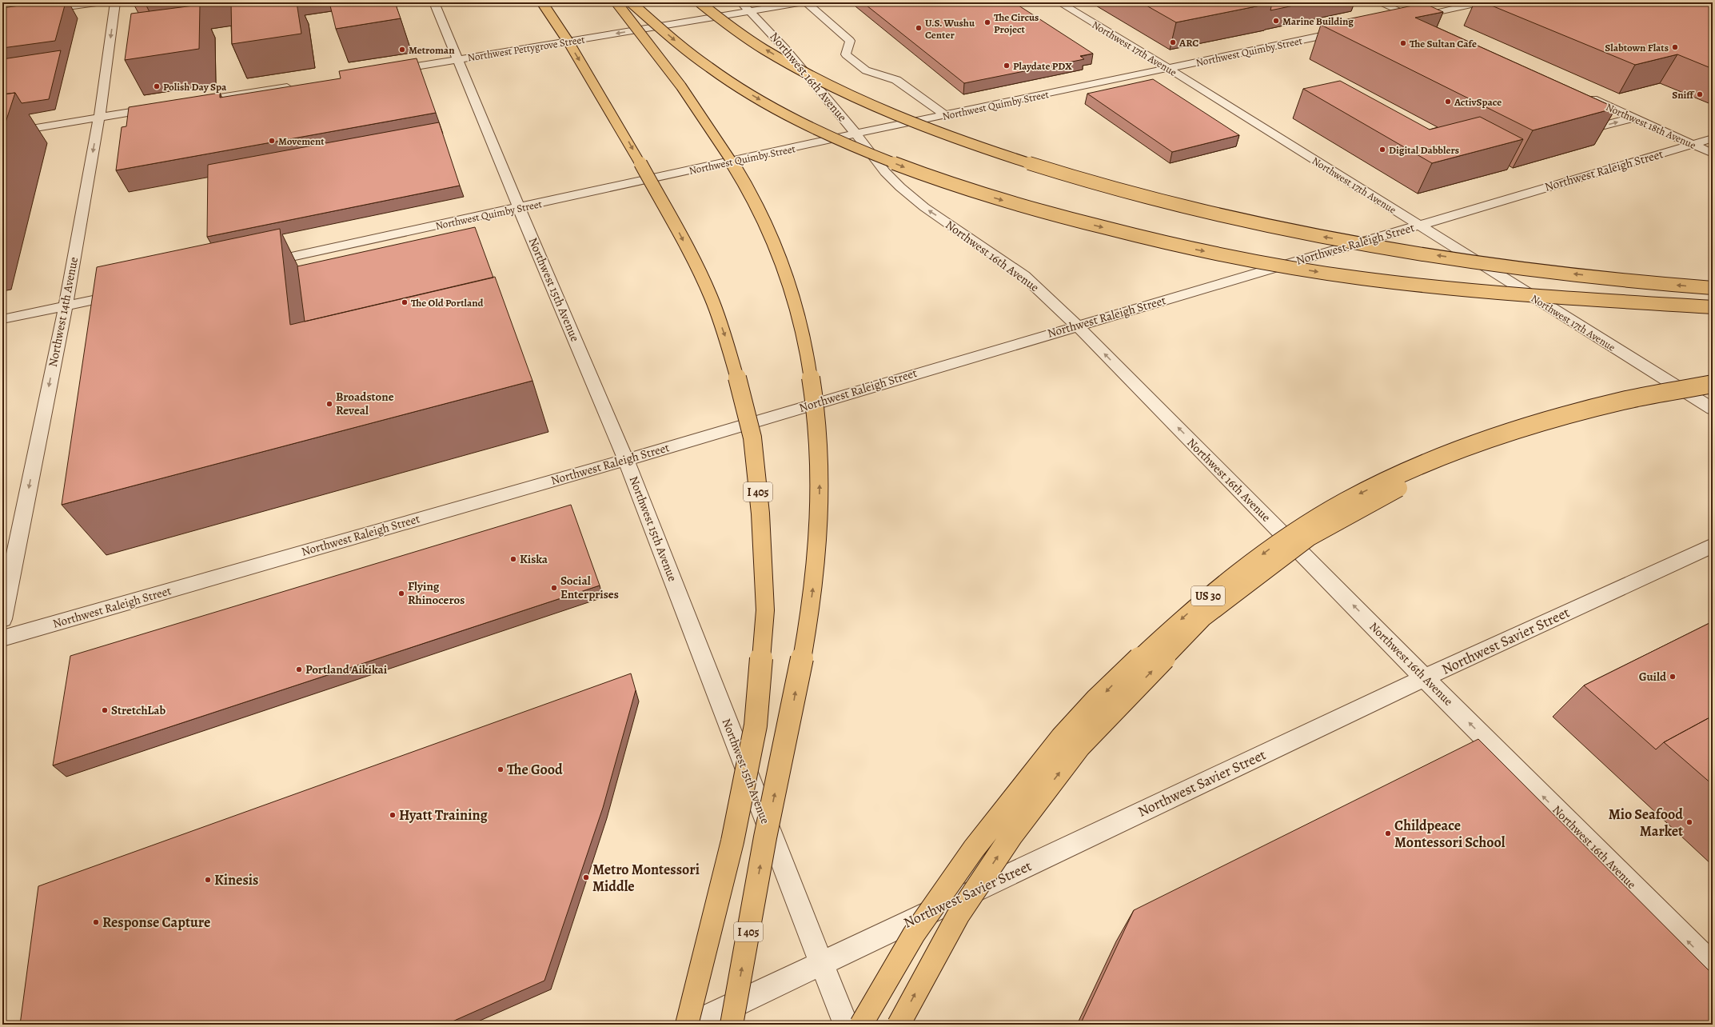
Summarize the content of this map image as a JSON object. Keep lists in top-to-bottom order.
{
  "streets": {
    "highway": ["I 405", "US 30"],
    "street": [
      "Northwest Pettygrove Street",
      "Northwest 17th Avenue",
      "Northwest Quimby Street",
      "Northwest 16th Avenue",
      "Northwest 18th Avenue",
      "Northwest Raleigh Street",
      "Northwest 15th Avenue",
      "Northwest 14th Avenue",
      "Northwest Savier Street"
    ]
  },
  "crossings": [
    ["Northwest Pettygrove Street", "Northwest 16th Avenue"],
    ["Northwest Pettygrove Street", "Northwest 15th Avenue"],
    ["Northwest 17th Avenue", "Northwest Quimby Street"],
    ["Northwest 17th Avenue", "Northwest Raleigh Street"],
    ["Northwest Quimby Street", "Northwest 16th Avenue"],
    ["Northwest Quimby Street", "Northwest 15th Avenue"],
    ["Northwest 16th Avenue", "Northwest Raleigh Street"],
    ["Northwest 16th Avenue", "Northwest Savier Street"],
    ["Northwest 18th Avenue", "Northwest Raleigh Street"],
    ["Northwest Raleigh Street", "Northwest 15th Avenue"],
    ["Northwest 15th Avenue", "Northwest Savier Street"]
  ],
  "one_way": ["Northwest Pettygrove Street", "Northwest 16th Avenue", "Northwest 14th Avenue"],
  "places": [
    "Marine Building",
    "The Circus Project",
    "U.S. Wushu Center",
    "ARC",
    "The Sultan Cafe",
    "Slabtown Flats",
    "Metroman",
    "Playdate PDX",
    "Polish Day Spa",
    "Sniff",
    "ActivSpace",
    "Movement",
    "Digital Dabblers",
    "The Old Portland",
    "Broadstone Reveal",
    "Kiska",
    "Social Enterprises",
    "Flying Rhinoceros",
    "Portland Aikikai",
    "Guild",
    "StretchLab",
    "The Good",
    "Hyatt Training",
    "Mio Seafood Market",
    "Childpeace Montessori School",
    "Metro Montessori Middle",
    "Kinesis",
    "Response Capture"
  ]
}
